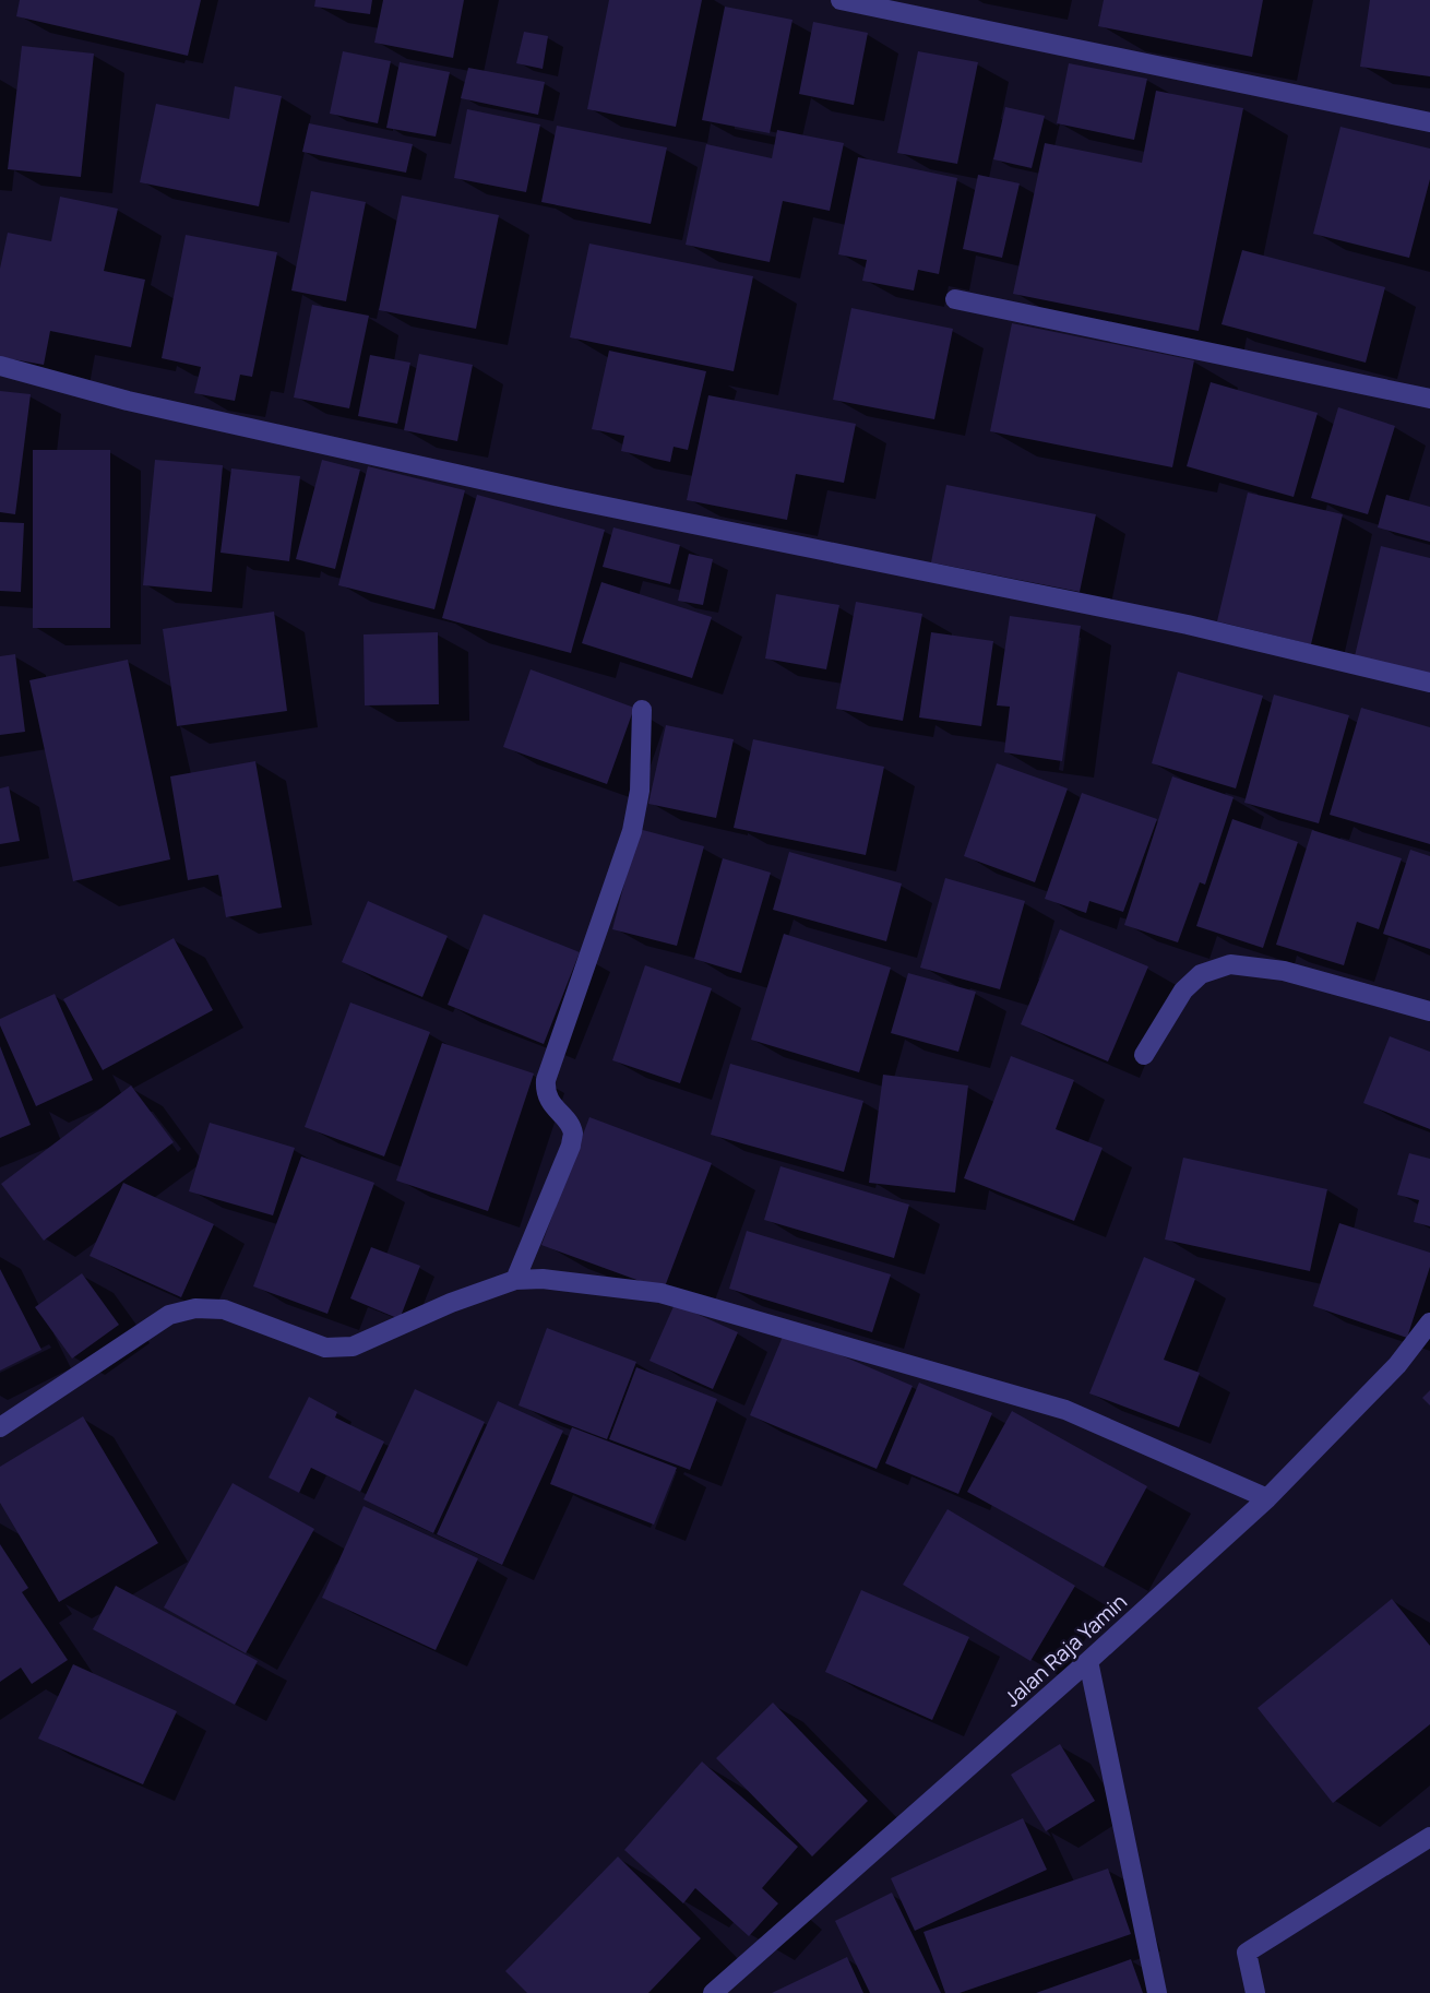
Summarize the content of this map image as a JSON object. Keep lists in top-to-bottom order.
{
  "streets": {
    "street": ["Jalan Raja Yamin"]
  }
}
